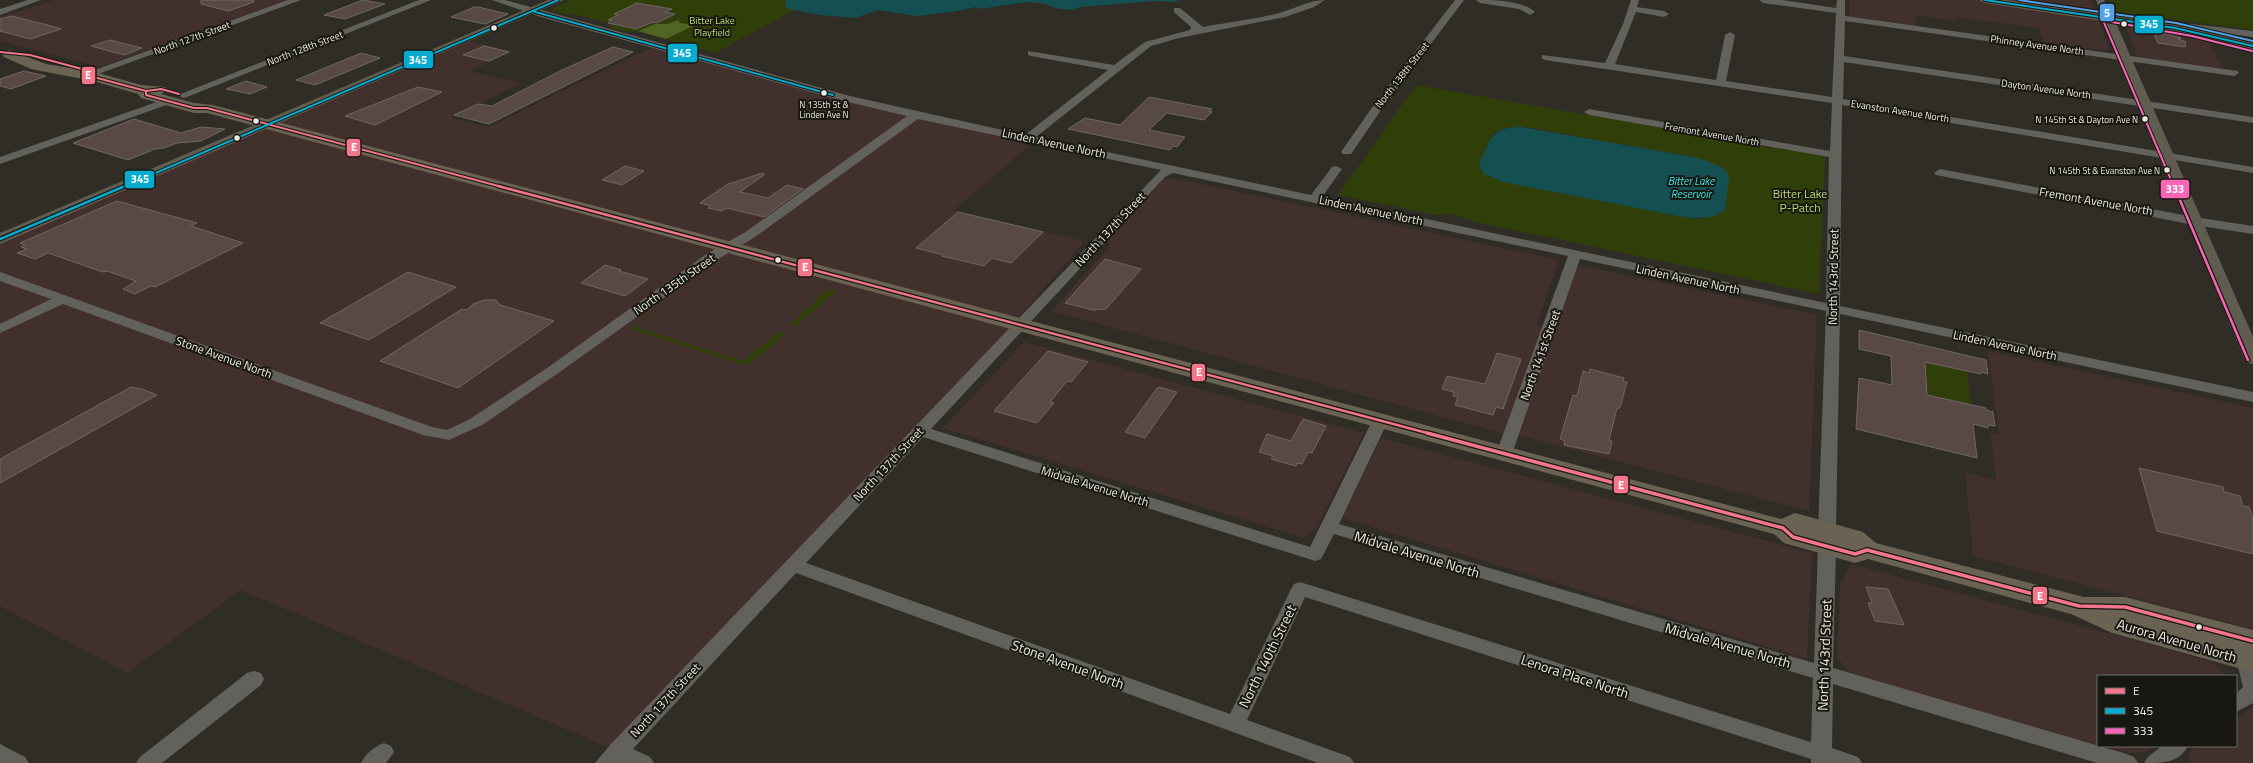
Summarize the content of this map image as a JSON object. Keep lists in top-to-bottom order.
{
  "streets": {
    "highway": ["Aurora Avenue North"],
    "street": [
      "North 127th Street",
      "Phinney Avenue North",
      "North 128th Street",
      "North 138th Street",
      "Dayton Avenue North",
      "Evanston Avenue North",
      "Fremont Avenue North",
      "Linden Avenue North",
      "North 137th Street",
      "North 143rd Street",
      "North 135th Street",
      "North 141st Street",
      "Stone Avenue North",
      "Midvale Avenue North",
      "North 140th Street",
      "Lenora Place North"
    ]
  },
  "crossings": [
    ["North 127th Street", "Aurora Avenue North"],
    ["Phinney Avenue North", "North 143rd Street"],
    ["North 128th Street", "Aurora Avenue North"],
    ["Dayton Avenue North", "North 143rd Street"],
    ["Evanston Avenue North", "North 143rd Street"],
    ["Fremont Avenue North", "North 143rd Street"],
    ["Linden Avenue North", "North 137th Street"],
    ["Linden Avenue North", "North 143rd Street"],
    ["Linden Avenue North", "North 135th Street"],
    ["Linden Avenue North", "North 141st Street"],
    ["North 137th Street", "Stone Avenue North"],
    ["North 137th Street", "Midvale Avenue North"],
    ["North 137th Street", "Aurora Avenue North"],
    ["North 143rd Street", "Midvale Avenue North"],
    ["North 143rd Street", "Aurora Avenue North"],
    ["North 143rd Street", "Lenora Place North"],
    ["North 135th Street", "Stone Avenue North"],
    ["North 135th Street", "Aurora Avenue North"],
    ["North 141st Street", "Aurora Avenue North"],
    ["Stone Avenue North", "North 140th Street"],
    ["North 140th Street", "Lenora Place North"]
  ],
  "water": ["Bitter Lake Reservoir"],
  "parks": ["Bitter Lake Playfield", "Bitter Lake P-Patch"],
  "places": ["N 135th St & Linden Ave N", "N 145th St & Dayton Ave N", "N 145th St & Evanston Ave N"],
  "lines": [
    "transit line 345",
    "transit line 5",
    "transit line 333",
    "transit line E"
  ],
  "legend": ["E", "345", "333"]
}
